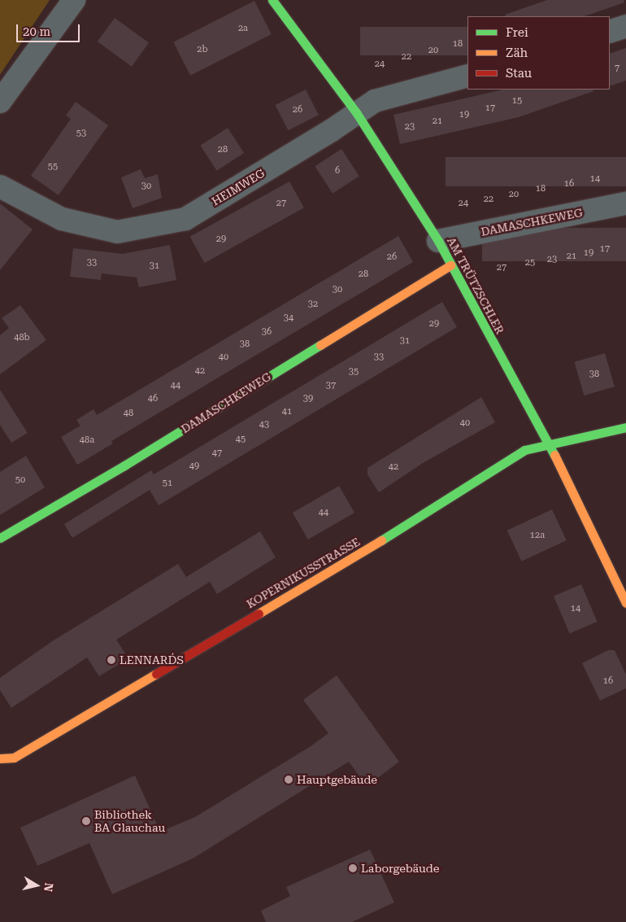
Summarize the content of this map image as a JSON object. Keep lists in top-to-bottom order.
{
  "streets": {
    "street": [
      "HEIMWEG",
      "DAMASCHKEWEG",
      "AM TRÜTZSCHLER",
      "KOPERNIKUSSTRASSE"
    ]
  },
  "crossings": [
    ["HEIMWEG", "AM TRÜTZSCHLER"],
    ["DAMASCHKEWEG", "AM TRÜTZSCHLER"],
    ["AM TRÜTZSCHLER", "KOPERNIKUSSTRASSE"]
  ],
  "places": [
    "LENNARD´S",
    "Hauptgebäude",
    "Bibliothek BA Glauchau",
    "Laborgebäude"
  ],
  "house_numbers": [
    "2a",
    "18",
    "2b",
    "20",
    "22",
    "24",
    "7",
    "15",
    "17",
    "26",
    "19",
    "21",
    "23",
    "53",
    "28",
    "55",
    "6",
    "14",
    "16",
    "30",
    "18",
    "20",
    "22",
    "27",
    "24",
    "29",
    "17",
    "19",
    "21",
    "26",
    "23",
    "33",
    "25",
    "31",
    "27",
    "28",
    "30",
    "32",
    "34",
    "29",
    "36",
    "48b",
    "31",
    "38",
    "40",
    "33",
    "42",
    "35",
    "38",
    "44",
    "37",
    "46",
    "39",
    "41",
    "48",
    "40",
    "43",
    "45",
    "48a",
    "47",
    "49",
    "42",
    "50",
    "51",
    "44",
    "12a",
    "14",
    "16"
  ],
  "legend": ["Frei", "Zäh", "Stau"],
  "scale_bar": "20 m",
  "north": "right"
}
